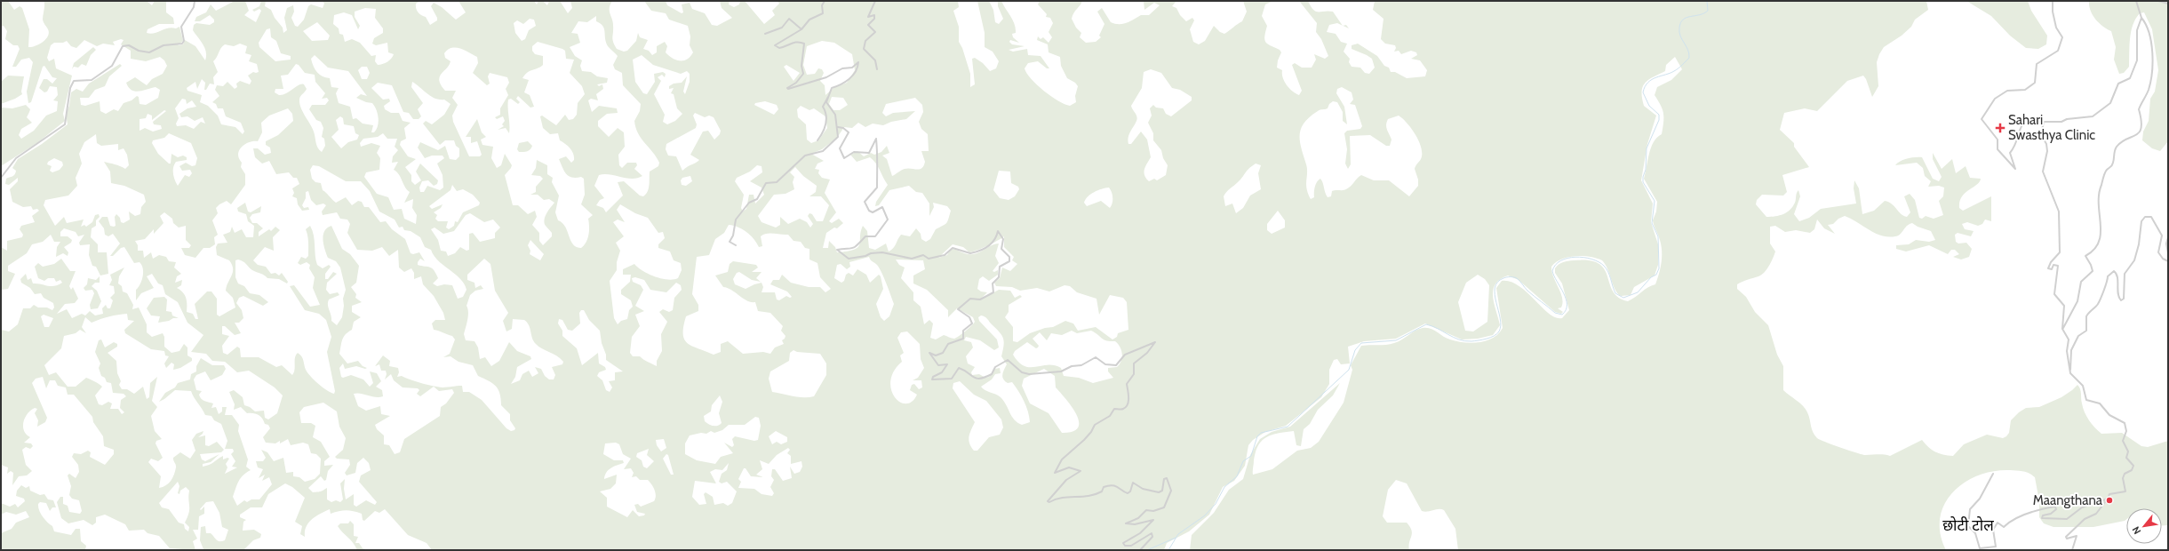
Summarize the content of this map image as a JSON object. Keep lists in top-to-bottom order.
{
  "districts": ["छोटी टोल"],
  "places": {
    "health": ["Sahari Swasthya Clinic"],
    "other": ["Maangthana"]
  },
  "north": "bottom left"
}
